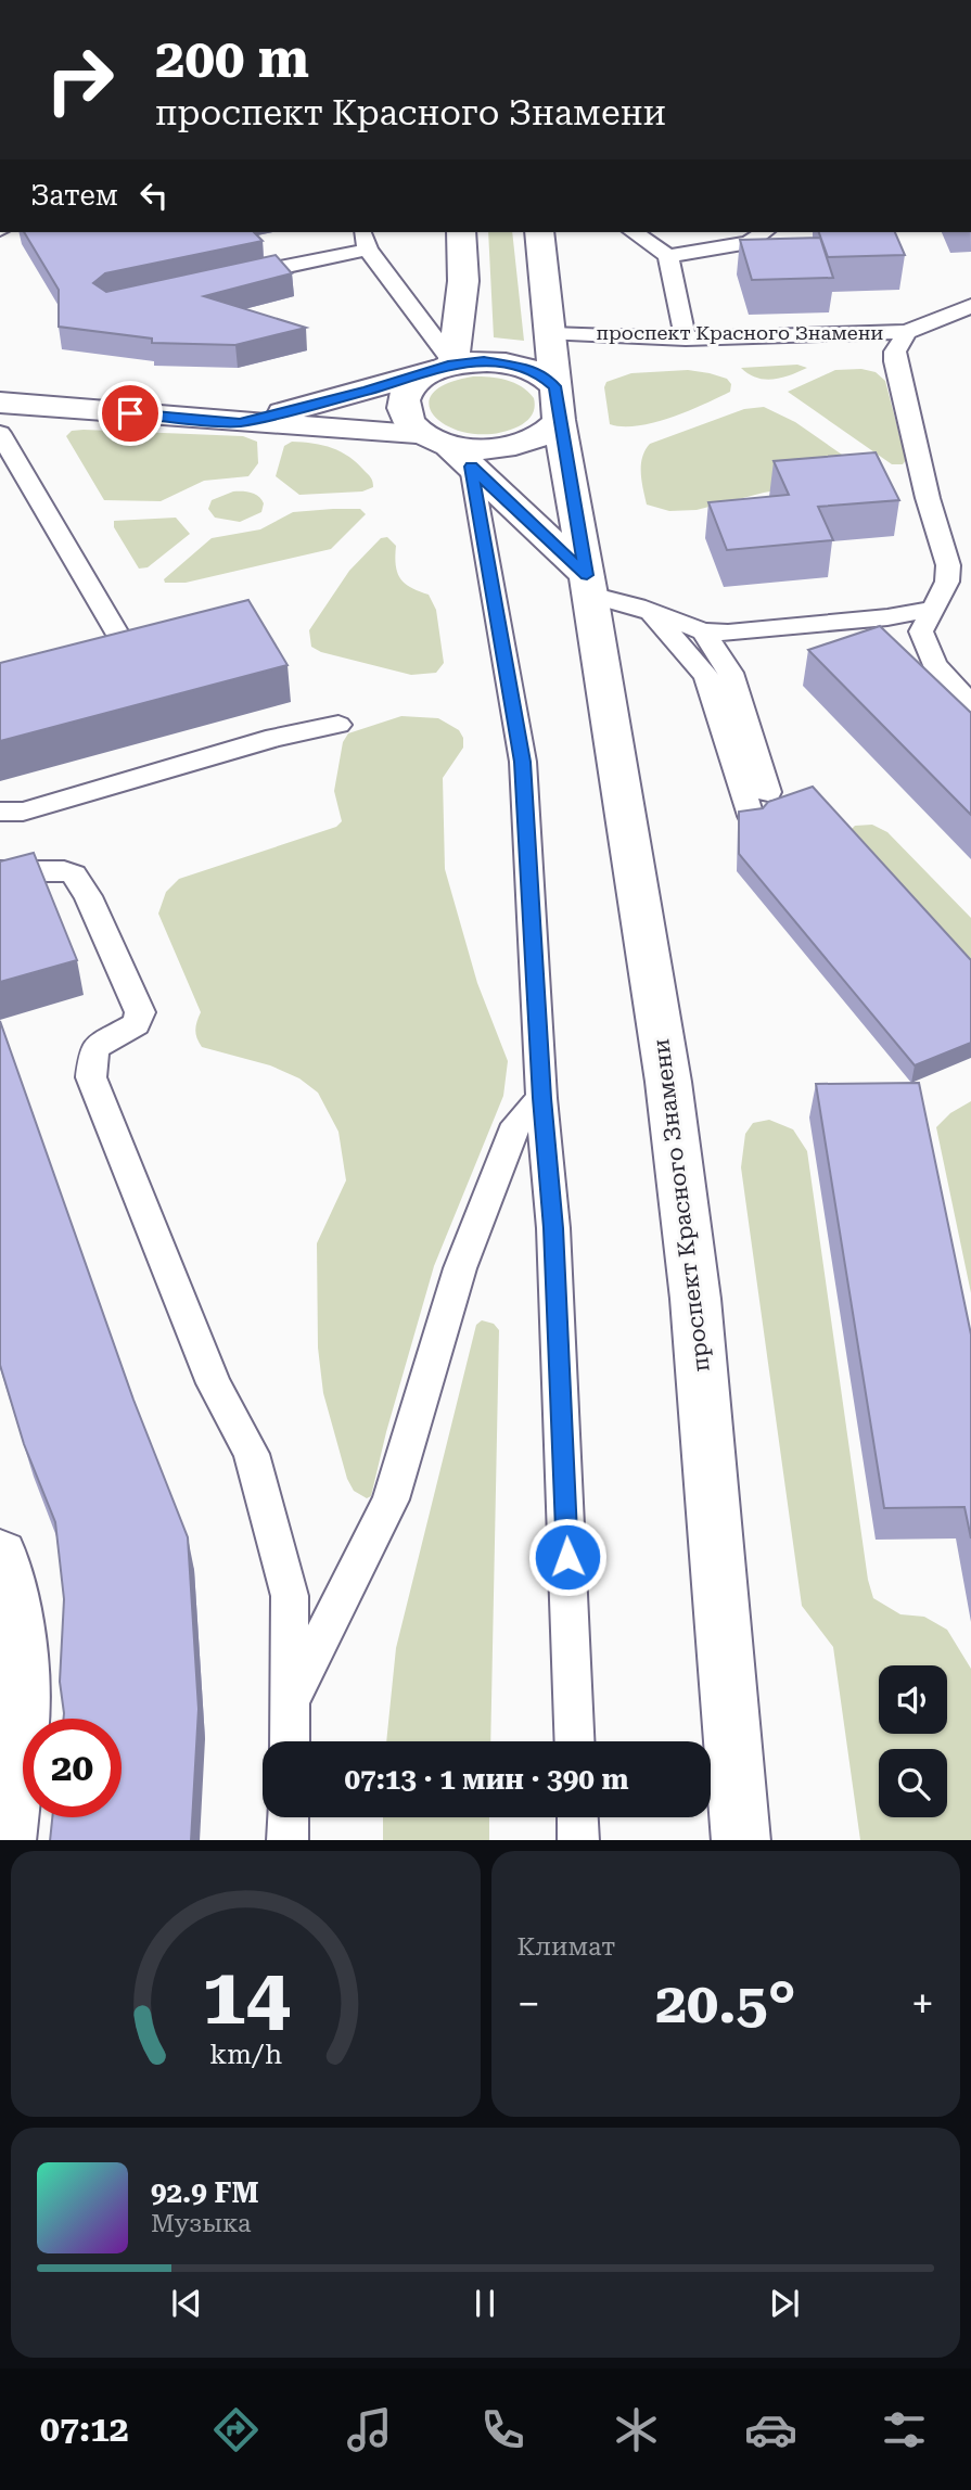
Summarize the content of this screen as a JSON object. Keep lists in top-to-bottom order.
{
  "streets": {
    "main road": ["проспект Красного Знамени"]
  },
  "page": {
    "turn": ["200 m", "проспект Красного Знамени"],
    "then": "Затем",
    "limit": "20",
    "trip": "07:13 · 1 мин · 390 m",
    "tile": "Климат",
    "heat": ["−", "20.5°", "+"],
    "song": ["92.9 FM", "Музыка"],
    "tabs": "07:12",
    "gauge": ["14", "km/h"]
  }
}
